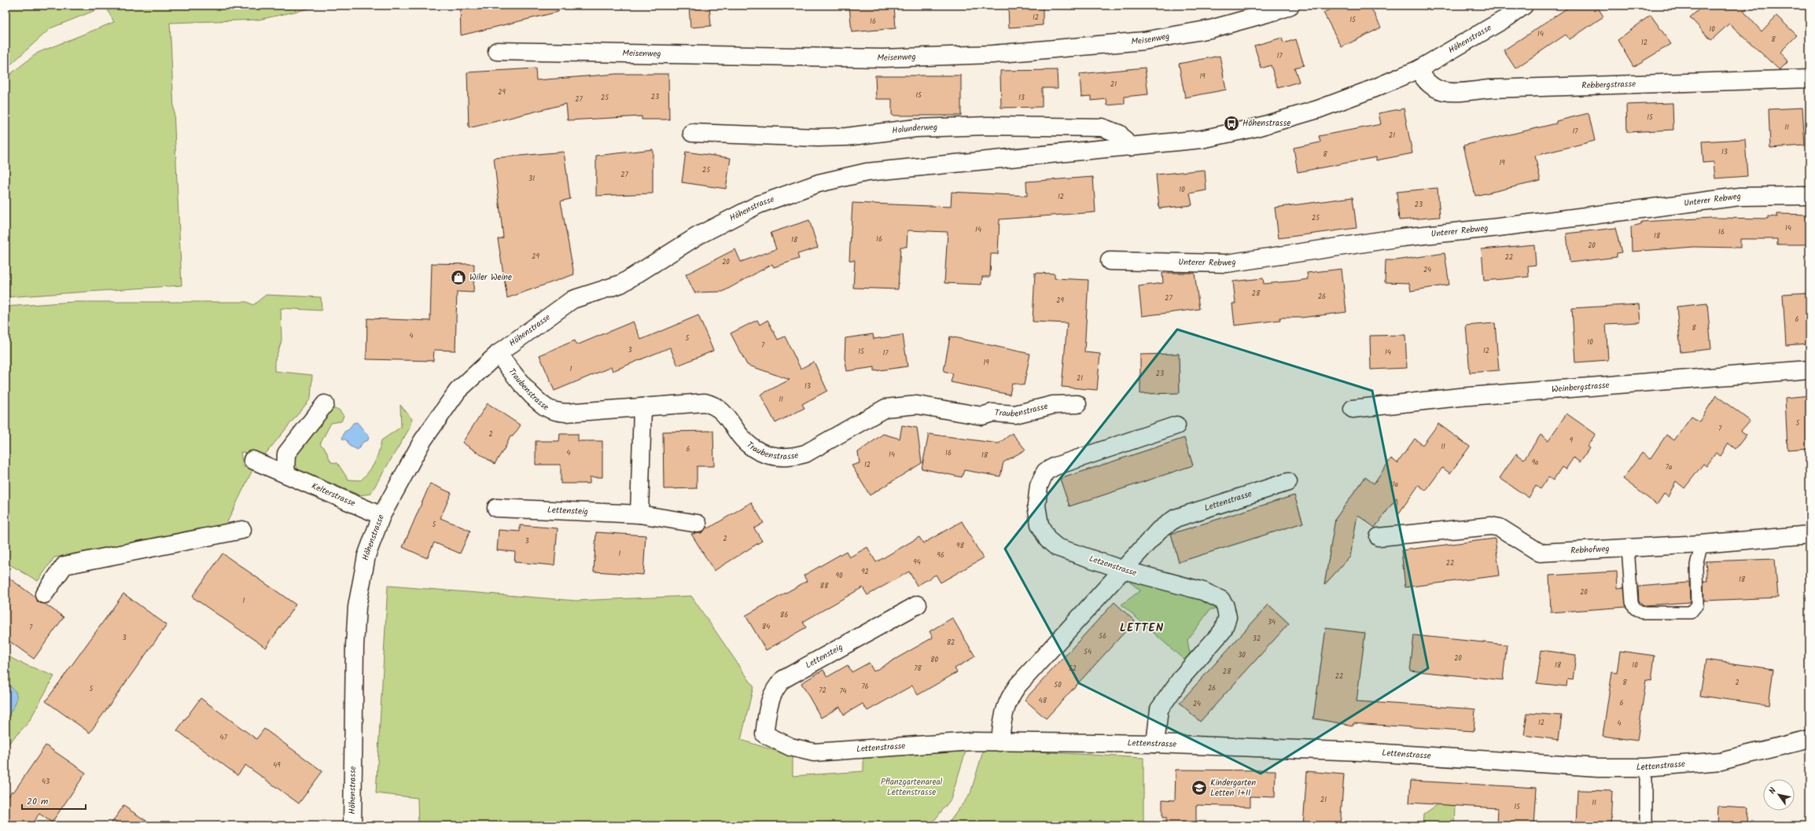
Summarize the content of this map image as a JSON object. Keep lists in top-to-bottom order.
{
  "streets": {
    "street": [
      "Meisenweg",
      "Höhenstrasse",
      "Rebbergstrasse",
      "Holunderweg",
      "Unterer Rebweg",
      "Weinbergstrasse",
      "Traubenstrasse",
      "Kelterstrasse",
      "Lettenstrasse",
      "Lettensteig",
      "Rebhofweg",
      "Letzenstrasse"
    ]
  },
  "crossings": [
    ["Höhenstrasse", "Rebbergstrasse"],
    ["Höhenstrasse", "Holunderweg"],
    ["Höhenstrasse", "Traubenstrasse"],
    ["Höhenstrasse", "Kelterstrasse"],
    ["Lettenstrasse", "Lettensteig"],
    ["Lettenstrasse", "Letzenstrasse"]
  ],
  "districts": ["LETTEN"],
  "parks": ["Pflanzgartenareal Lettenstrasse"],
  "places": {
    "bus stop": ["Höhenstrasse"],
    "shop": ["Wiler Weine"],
    "school or university": ["Kindergarten Letten I+II"]
  },
  "house_numbers": [
    "12",
    "15",
    "16",
    "10",
    "14",
    "8",
    "12",
    "17",
    "19",
    "21",
    "29",
    "15",
    "23",
    "25",
    "13",
    "27",
    "15",
    "11",
    "17",
    "21",
    "13",
    "8",
    "19",
    "25",
    "27",
    "31",
    "10",
    "12",
    "23",
    "25",
    "14",
    "14",
    "16",
    "18",
    "16",
    "18",
    "20",
    "29",
    "22",
    "20",
    "24",
    "28",
    "26",
    "27",
    "29",
    "6",
    "8",
    "4",
    "5",
    "10",
    "7",
    "3",
    "12",
    "15",
    "14",
    "17",
    "19",
    "1",
    "23",
    "21",
    "13",
    "11",
    "5",
    "7",
    "2",
    "9",
    "11",
    "6",
    "4",
    "16",
    "14",
    "18",
    "9a",
    "12",
    "7a",
    "11a",
    "5",
    "2",
    "3",
    "98",
    "1",
    "96",
    "94",
    "22",
    "92",
    "90",
    "18",
    "88",
    "20",
    "1",
    "86",
    "34",
    "84",
    "7",
    "56",
    "3",
    "32",
    "82",
    "54",
    "30",
    "20",
    "80",
    "18",
    "10",
    "78",
    "52",
    "28",
    "22",
    "8",
    "2",
    "50",
    "76",
    "26",
    "5",
    "72",
    "74",
    "48",
    "6",
    "24",
    "12",
    "4",
    "47",
    "49",
    "43",
    "21",
    "11",
    "15"
  ],
  "scale_bar": "20 m",
  "north": "top left"
}
